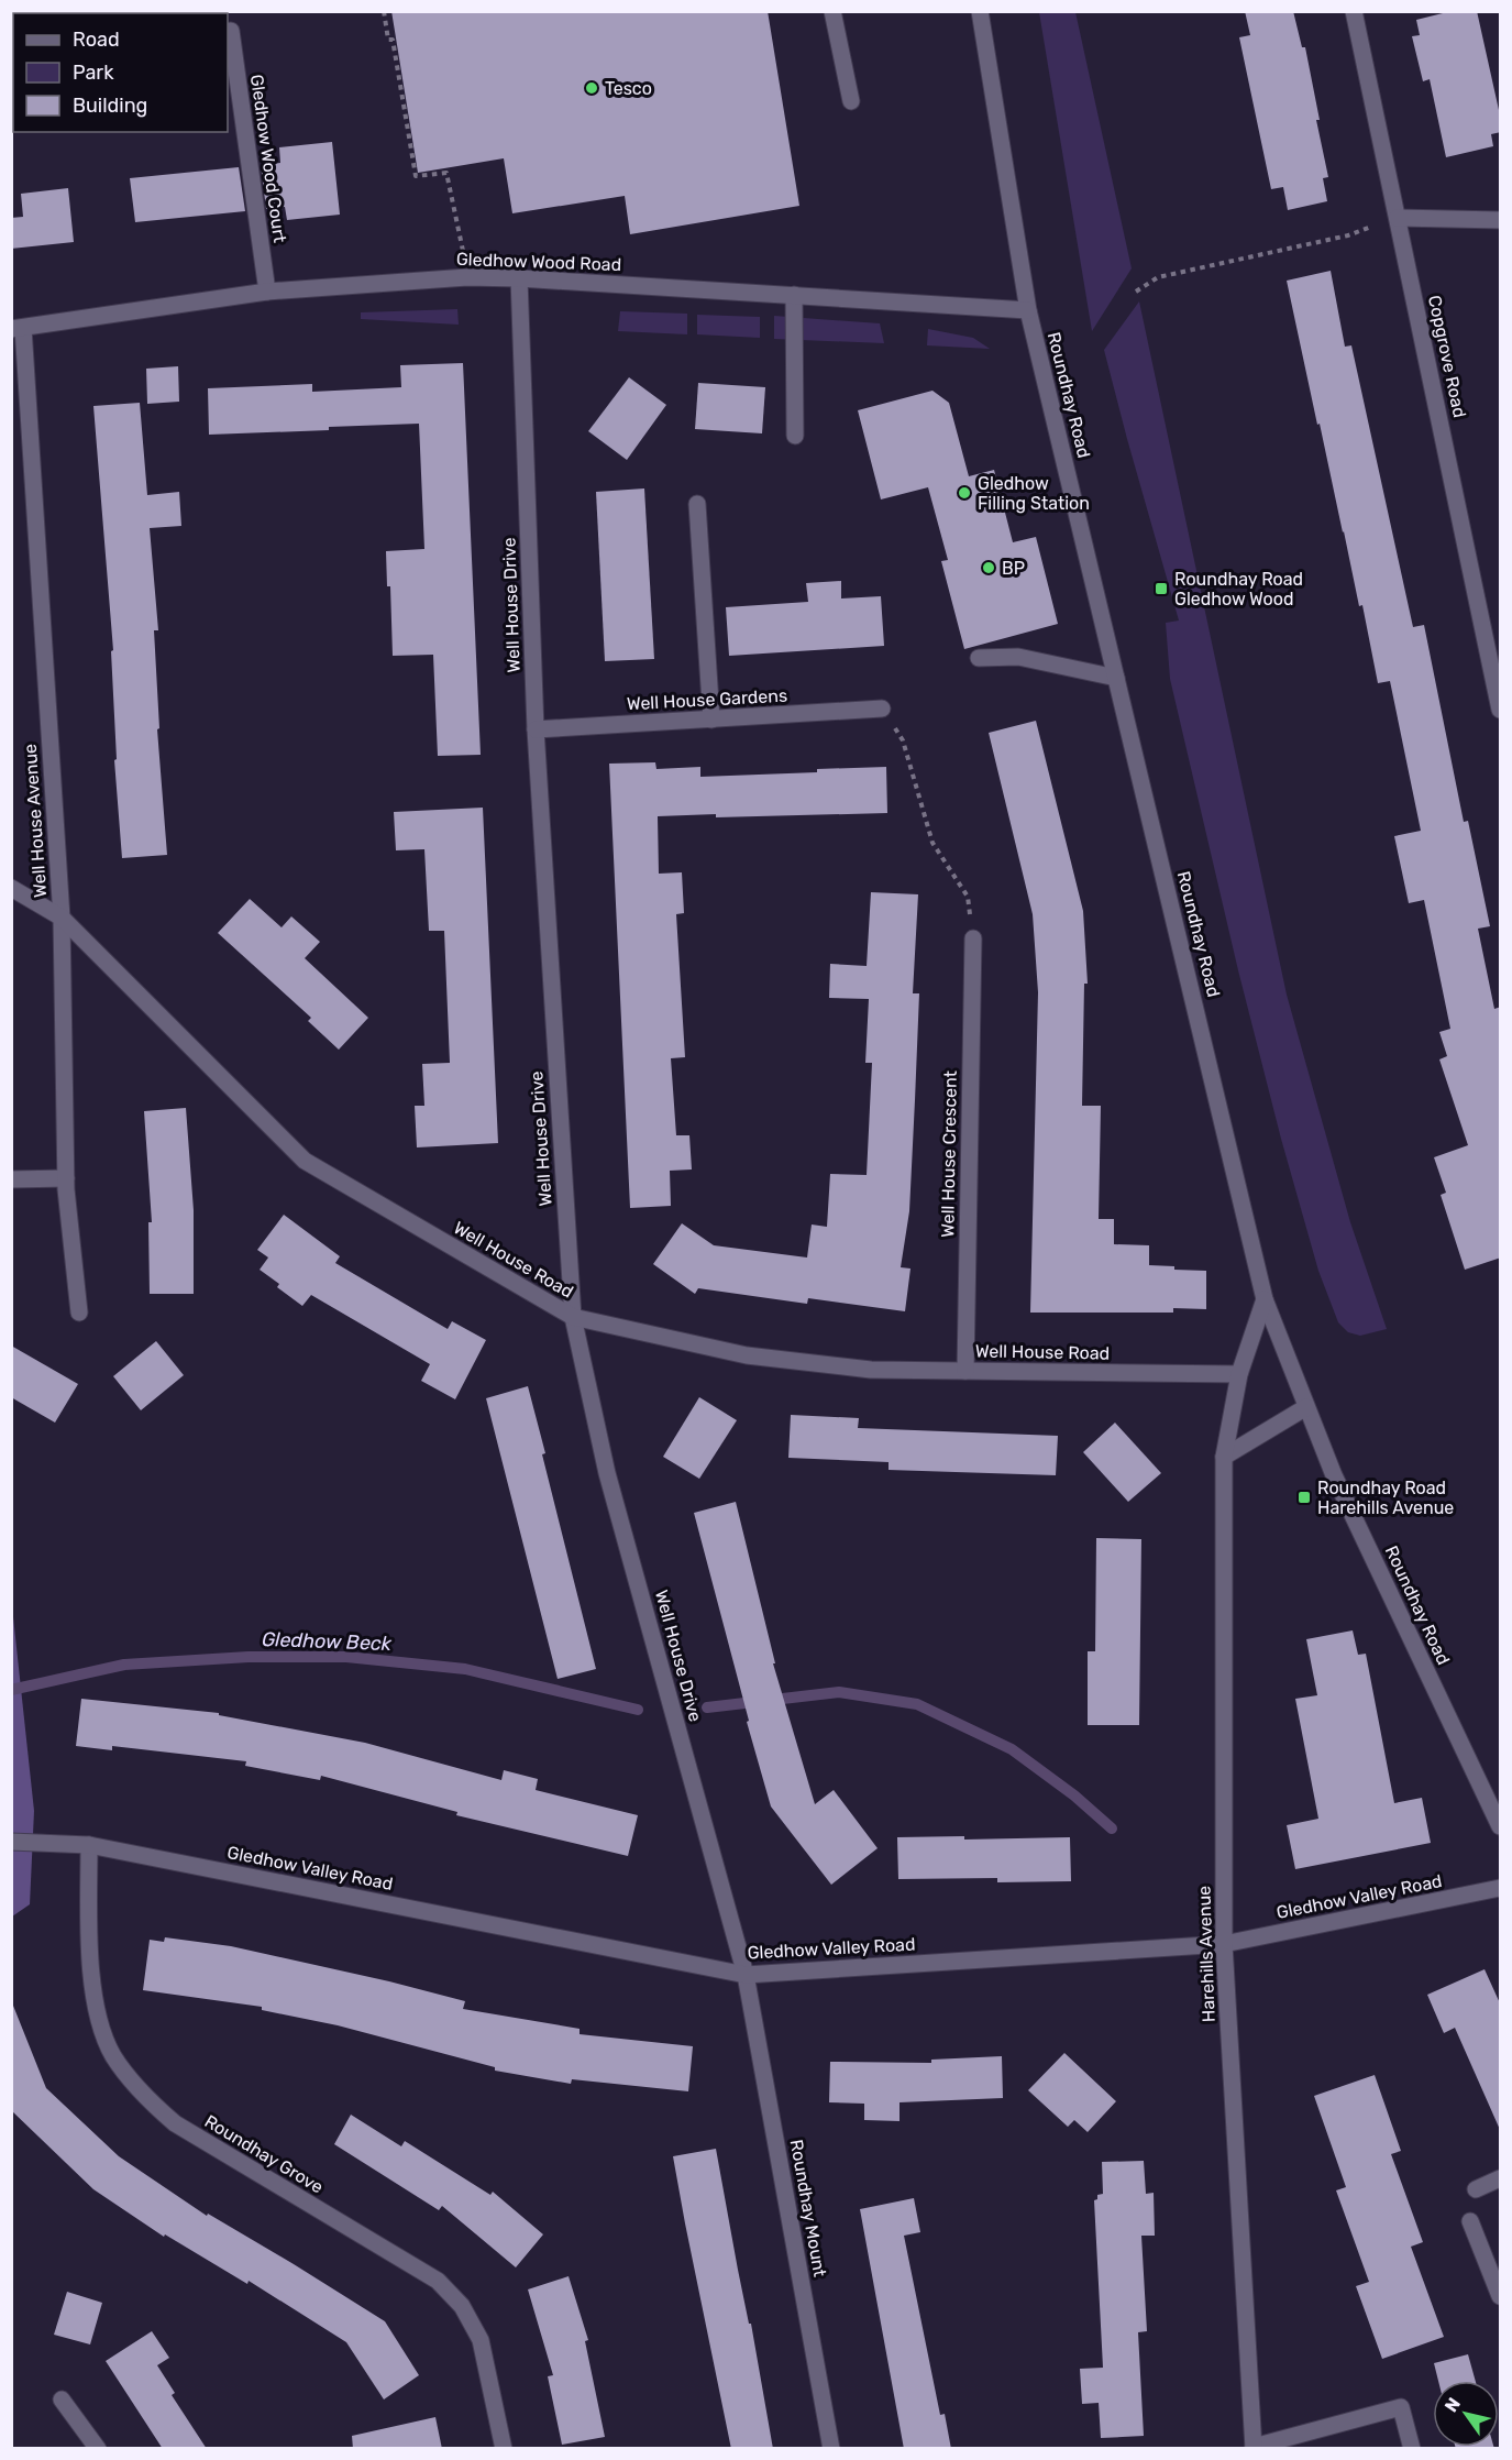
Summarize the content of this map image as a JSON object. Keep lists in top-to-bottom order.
{
  "streets": {
    "street": [
      "Gledhow Wood Court",
      "Gledhow Wood Road",
      "Copgrove Road",
      "Roundhay Road",
      "Well House Drive",
      "Well House Gardens",
      "Well House Avenue",
      "Well House Crescent",
      "Well House Road",
      "Gledhow Valley Road",
      "Harehills Avenue",
      "Roundhay Grove",
      "Roundhay Mount"
    ]
  },
  "crossings": [
    ["Gledhow Wood Court", "Gledhow Wood Road"],
    ["Gledhow Wood Road", "Roundhay Road"],
    ["Gledhow Wood Road", "Well House Drive"],
    ["Gledhow Wood Road", "Well House Avenue"],
    ["Roundhay Road", "Harehills Avenue"],
    ["Well House Drive", "Well House Gardens"],
    ["Well House Drive", "Well House Road"],
    ["Well House Drive", "Gledhow Valley Road"],
    ["Well House Drive", "Roundhay Mount"],
    ["Well House Avenue", "Well House Road"],
    ["Well House Crescent", "Well House Road"],
    ["Well House Road", "Harehills Avenue"],
    ["Gledhow Valley Road", "Harehills Avenue"],
    ["Gledhow Valley Road", "Roundhay Grove"],
    ["Gledhow Valley Road", "Roundhay Mount"]
  ],
  "water": ["Gledhow Beck"],
  "places": {
    "other": ["Tesco", "Gledhow Filling Station", "BP"],
    "transit": ["Roundhay Road Gledhow Wood", "Roundhay Road Harehills Avenue"]
  },
  "legend": ["Road", "Park", "Building"],
  "north": "top left"
}
